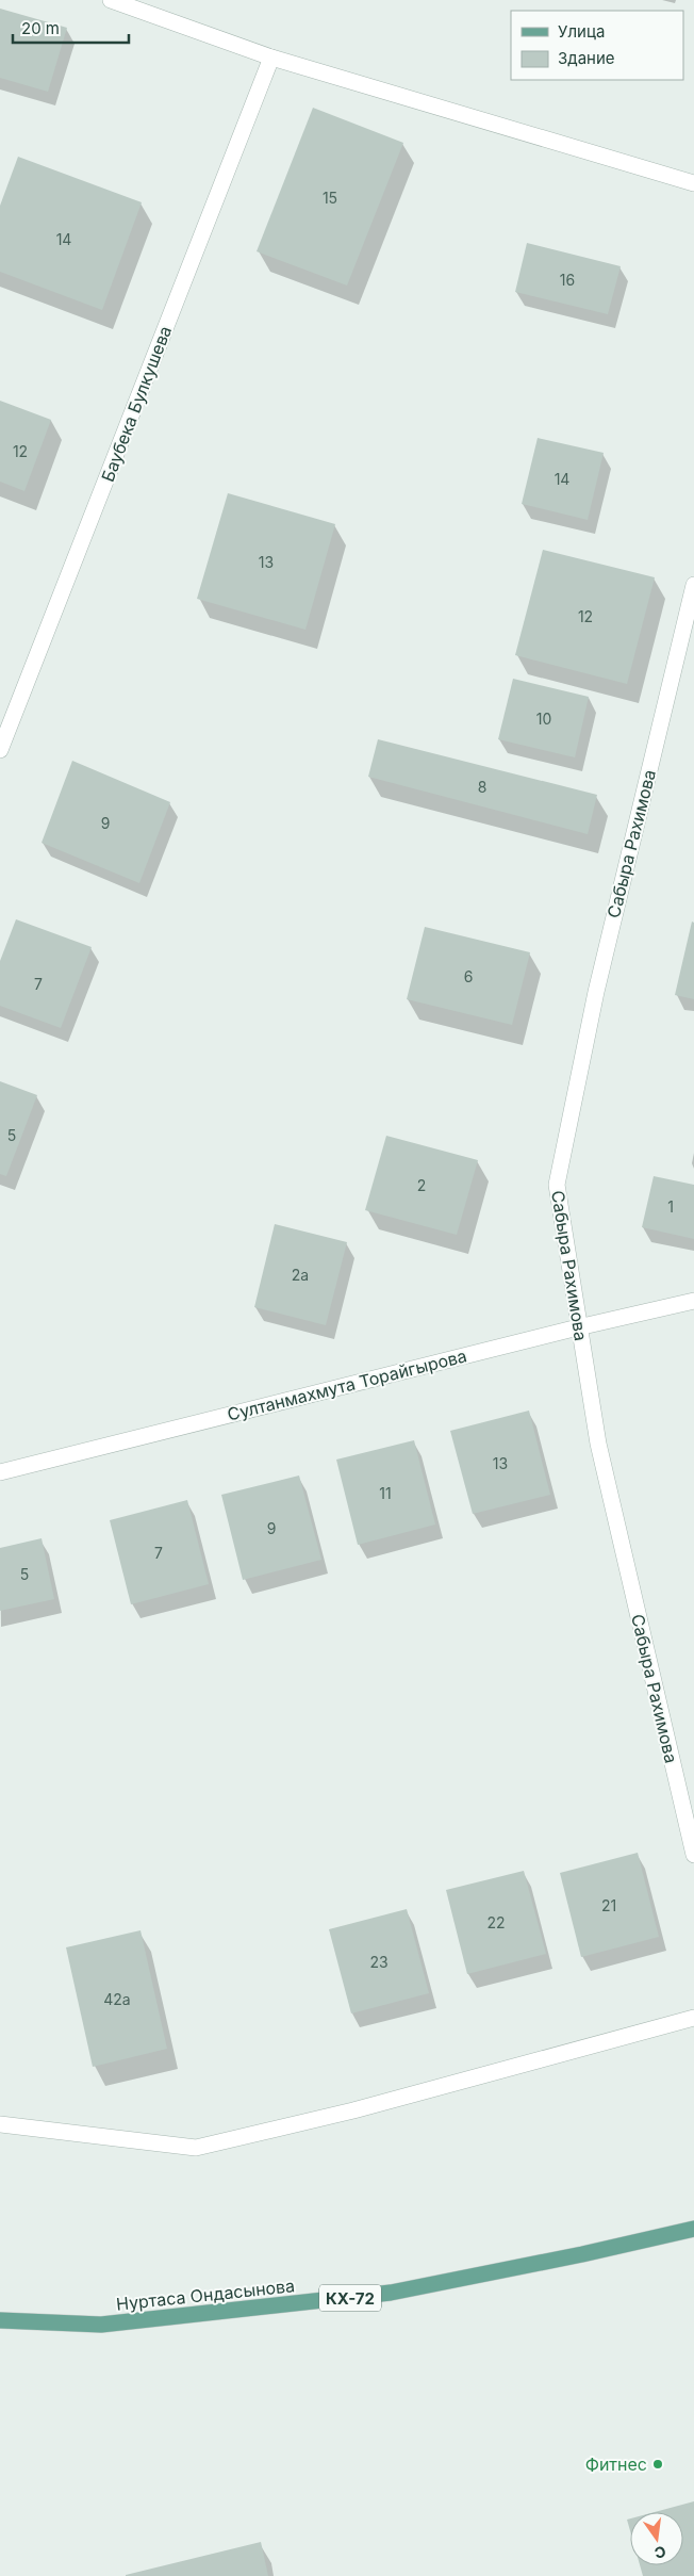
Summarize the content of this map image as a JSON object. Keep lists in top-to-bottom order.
{
  "streets": {
    "main road": ["Нуртаса Ондасынова", "КХ-72"],
    "street": ["Баубека Булкушева", "Сабыра Рахимова", "Султанмахмута Торайгырова"]
  },
  "crossings": [
    ["Сабыра Рахимова", "Султанмахмута Торайгырова"]
  ],
  "places": ["Фитнес"],
  "house_numbers": [
    "15",
    "14",
    "16",
    "12",
    "14",
    "13",
    "12",
    "10",
    "8",
    "9",
    "6",
    "7",
    "5",
    "2",
    "1",
    "2а",
    "13",
    "11",
    "9",
    "7",
    "5",
    "21",
    "22",
    "23",
    "42а"
  ],
  "legend": ["Улица", "Здание"],
  "scale_bar": "20 m",
  "north": "bottom"
}
